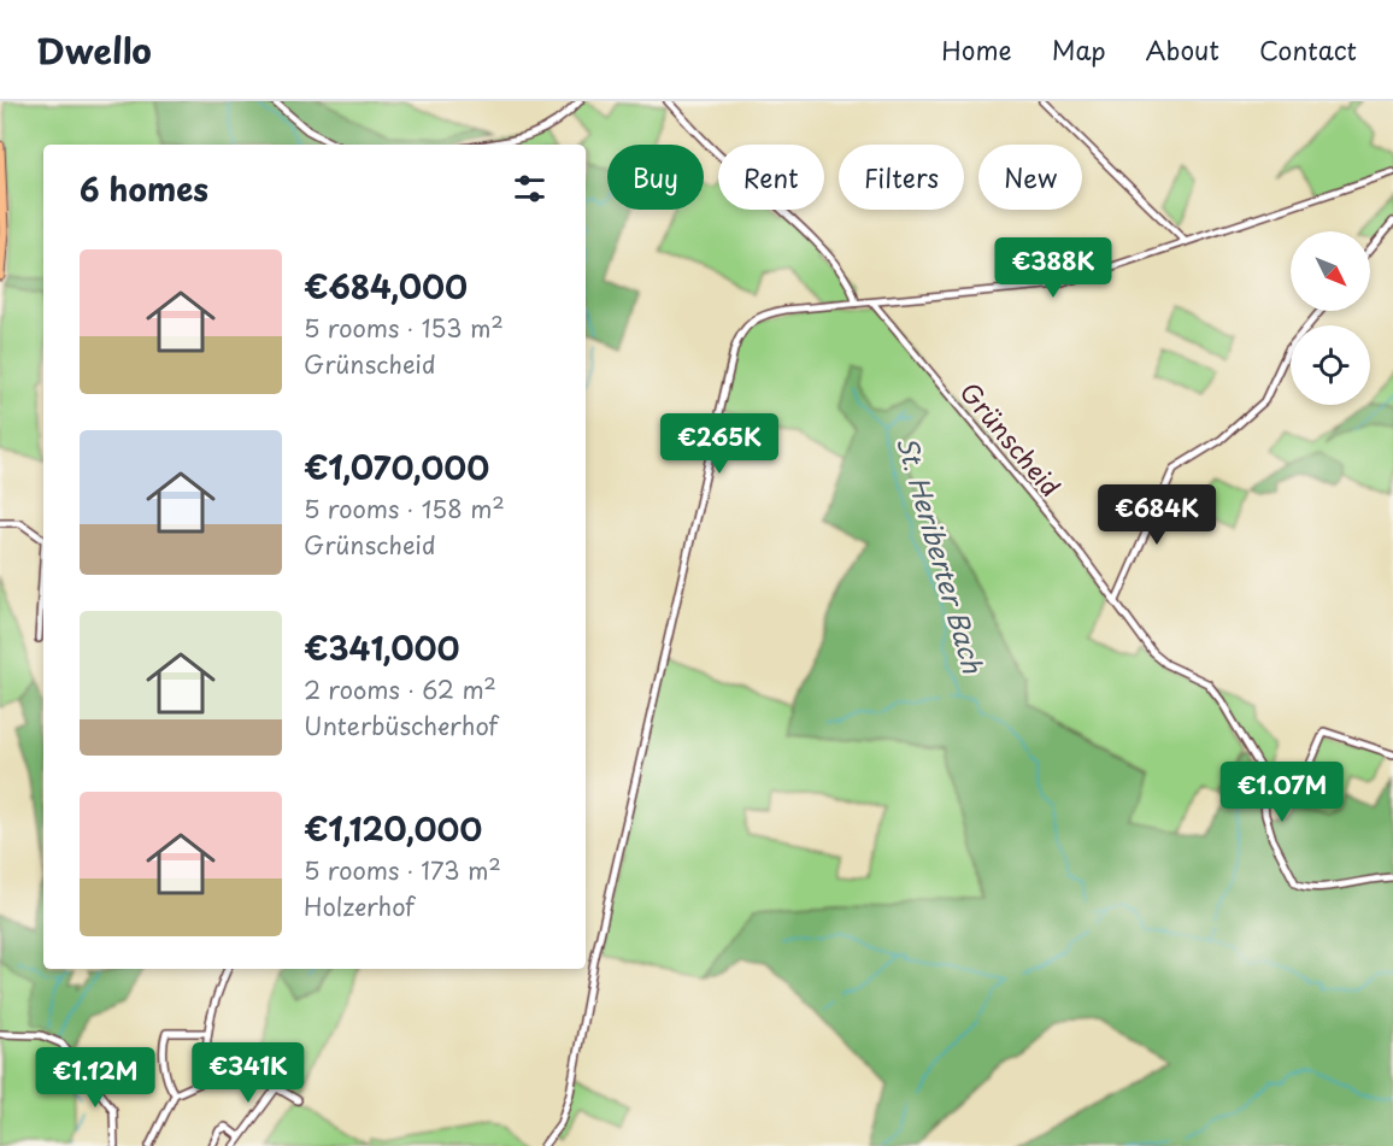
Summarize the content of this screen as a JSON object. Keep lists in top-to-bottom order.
{
  "streets": {
    "street": ["Grünscheid"]
  },
  "water": ["St. Heriberter Bach"],
  "north": "bottom right",
  "page": {
    "header": "Dwello",
    "nav": [
      "Home",
      "Map",
      "About",
      "Contact"
    ],
    "chip": [
      "Buy",
      "Rent",
      "Filters",
      "New"
    ],
    "heading": "6 homes",
    "list": [
      {
        "name": "€684,000",
        "note": "5 rooms · 153 m² · Grünscheid"
      },
      {
        "name": "€1,070,000",
        "note": "5 rooms · 158 m² · Grünscheid"
      },
      {
        "name": "€341,000",
        "note": "2 rooms · 62 m² · Unterbüscherhof"
      },
      {
        "name": "€1,120,000",
        "note": "5 rooms · 173 m² · Holzerhof"
      }
    ],
    "price": [
      "€388K",
      "€265K",
      "€684K",
      "€1.07M",
      "€341K",
      "€1.12M"
    ]
  }
}
